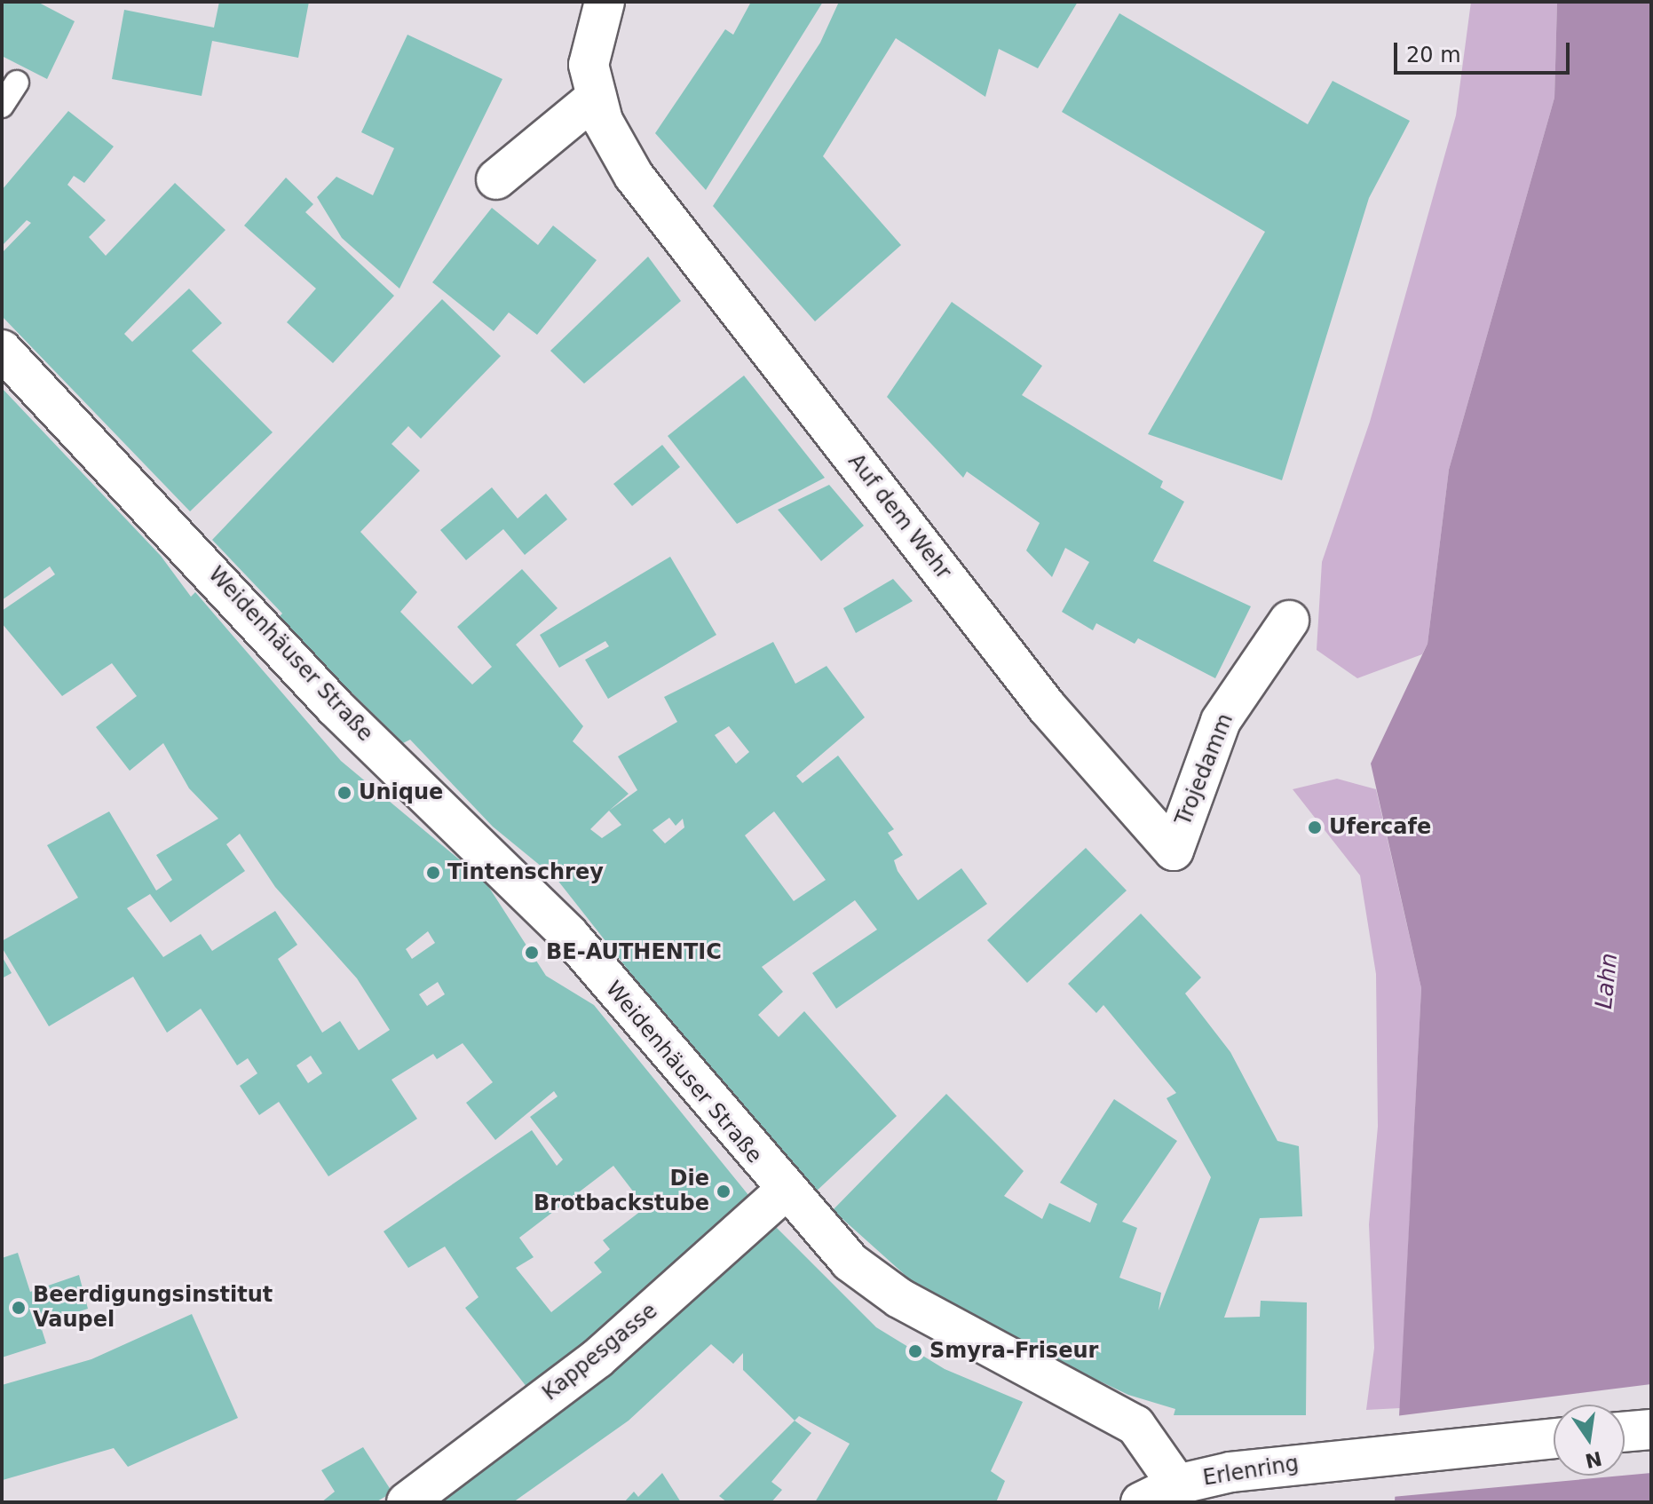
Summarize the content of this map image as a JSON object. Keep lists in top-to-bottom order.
{
  "streets": {
    "street": [
      "Auf dem Wehr",
      "Weidenhäuser Straße",
      "Trojedamm",
      "Kappesgasse",
      "Erlenring"
    ]
  },
  "crossings": [
    ["Auf dem Wehr", "Trojedamm"],
    ["Weidenhäuser Straße", "Kappesgasse"],
    ["Weidenhäuser Straße", "Erlenring"]
  ],
  "water": ["Lahn"],
  "places": [
    "Unique",
    "Ufercafe",
    "Tintenschrey",
    "BE-AUTHENTIC",
    "Die Brotbackstube",
    "Beerdigungsinstitut Vaupel",
    "Smyra-Friseur"
  ],
  "scale_bar": "20 m",
  "north": "bottom"
}
